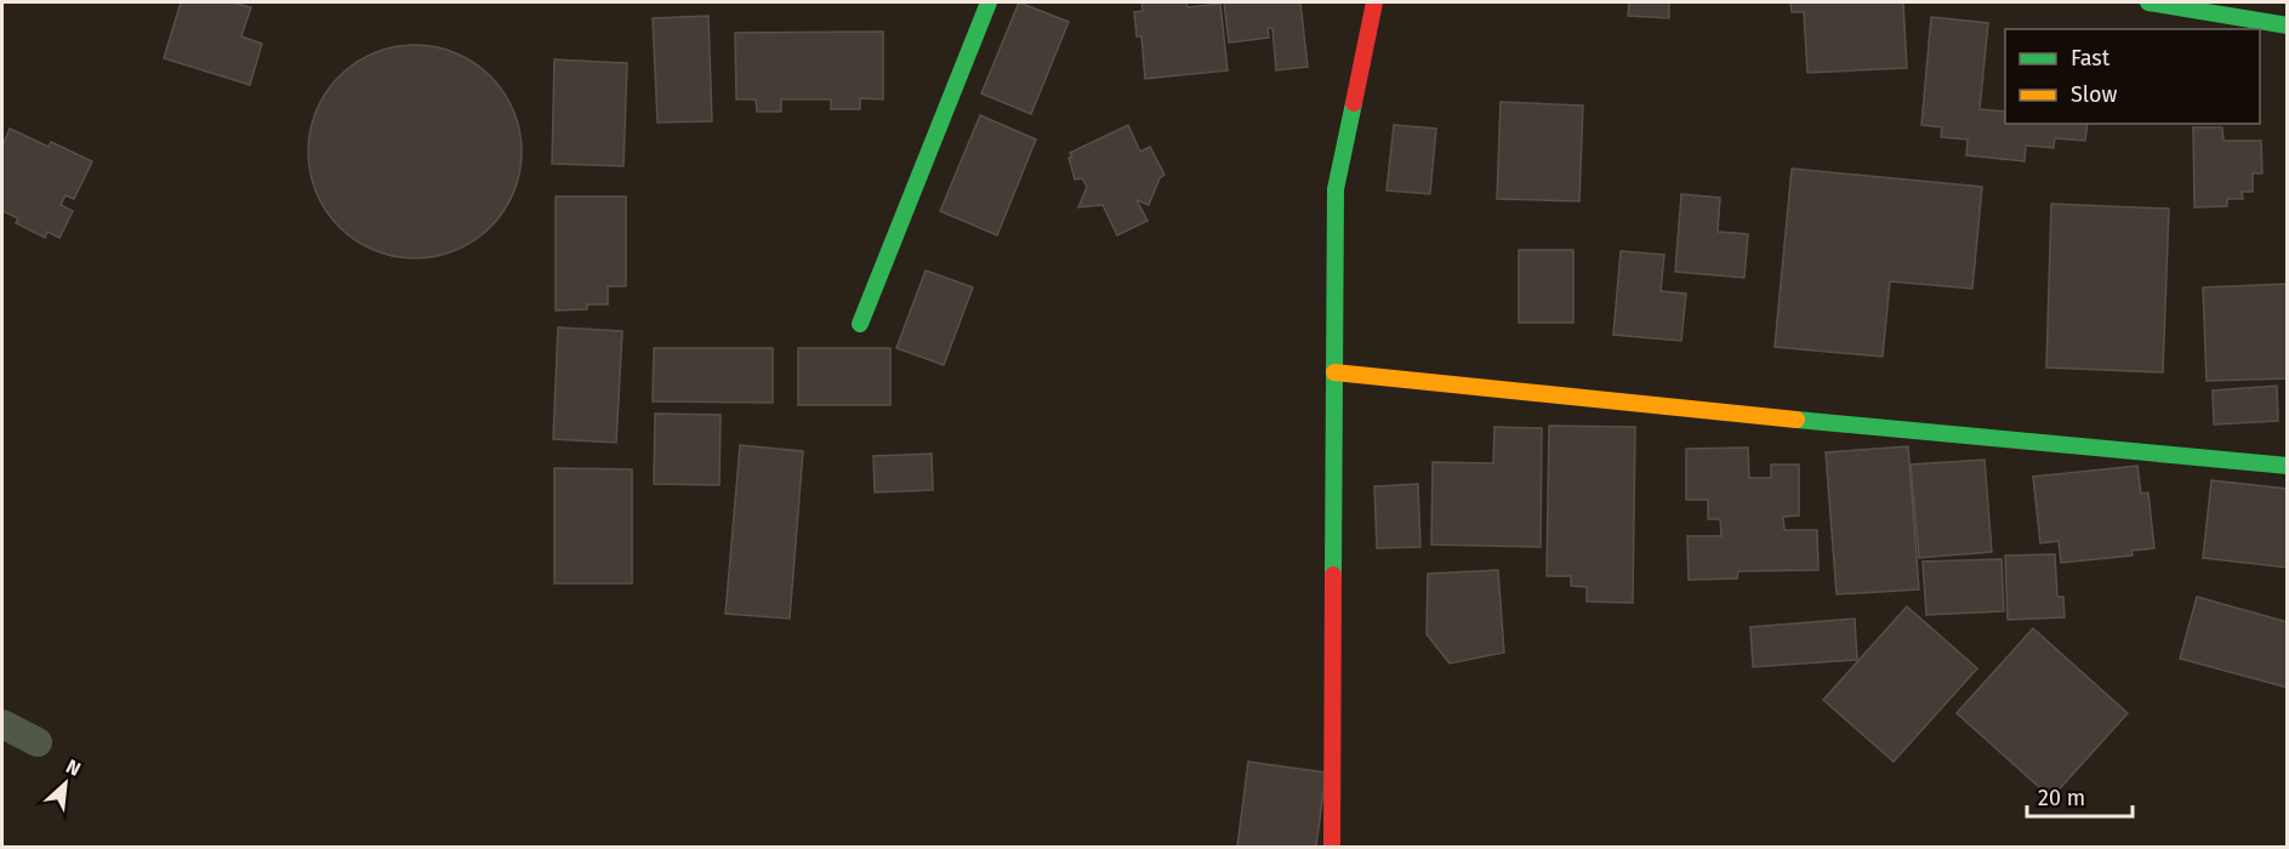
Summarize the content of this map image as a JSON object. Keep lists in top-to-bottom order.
{
  "legend": ["Fast", "Slow"],
  "scale_bar": "20 m",
  "north": "top right"
}
